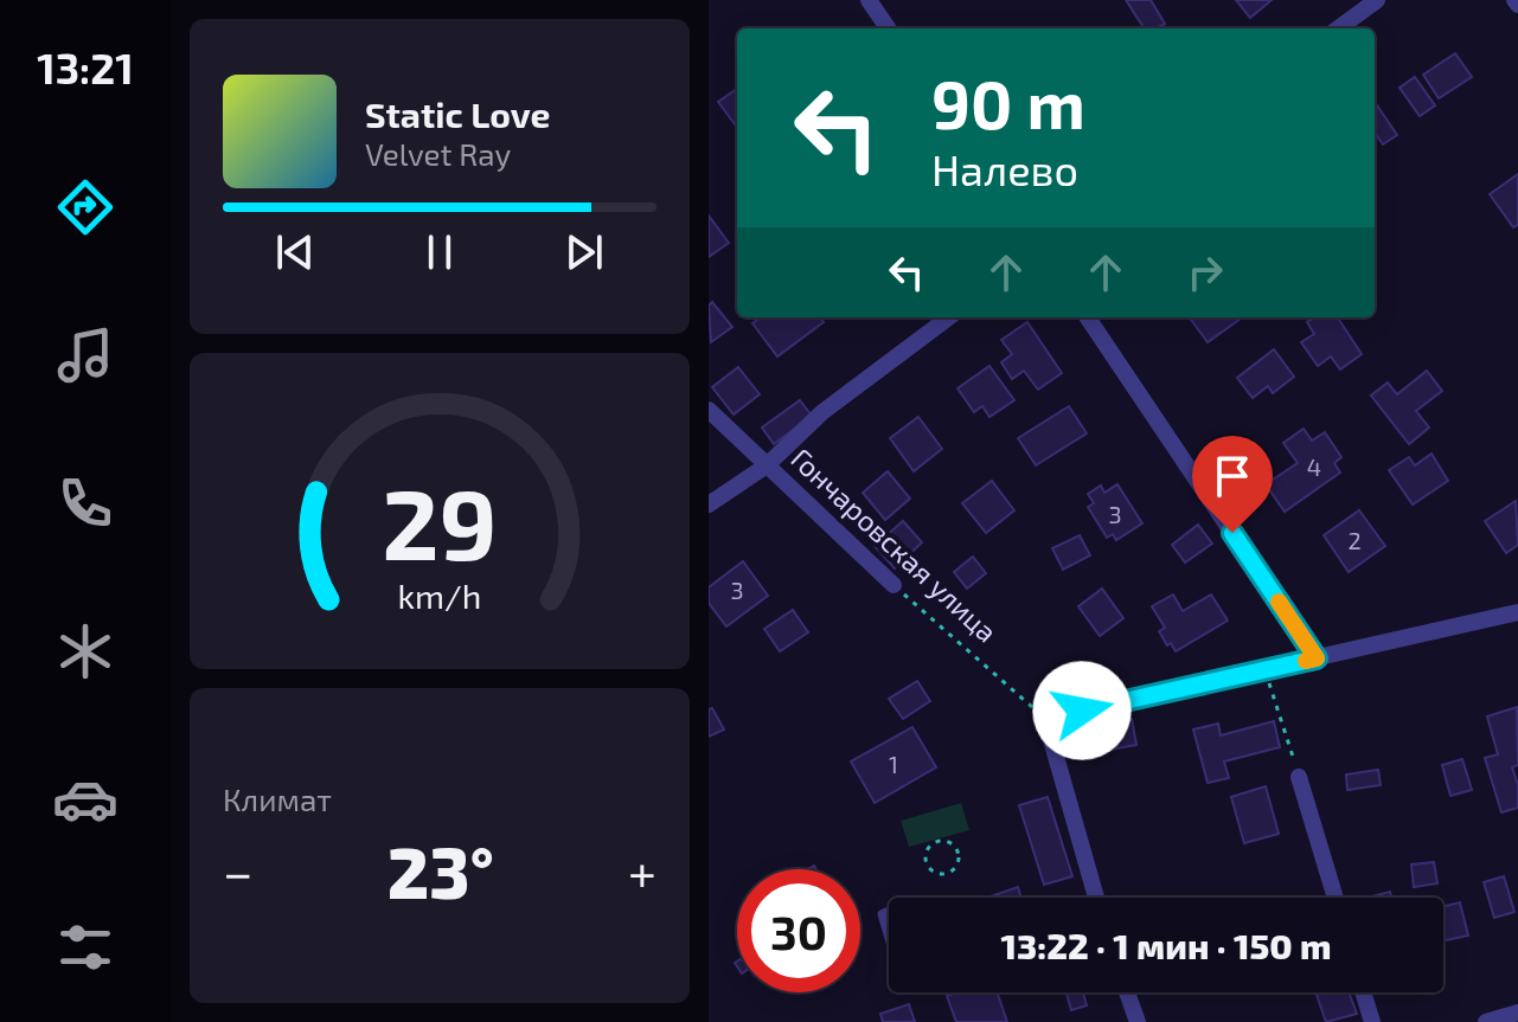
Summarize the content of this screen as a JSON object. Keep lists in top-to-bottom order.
{
  "streets": {
    "street": ["Гончаровская улица"]
  },
  "house_numbers": [
    "4",
    "3",
    "2",
    "3",
    "1"
  ],
  "page": {
    "tabs": "13:21",
    "turn": ["90 m", "Налево"],
    "song": ["Static Love", "Velvet Ray"],
    "tile": "Климат",
    "heat": ["−", "23°", "+"],
    "limit": "30",
    "trip": "13:22 · 1 мин · 150 m",
    "gauge": ["29", "km/h"]
  }
}
